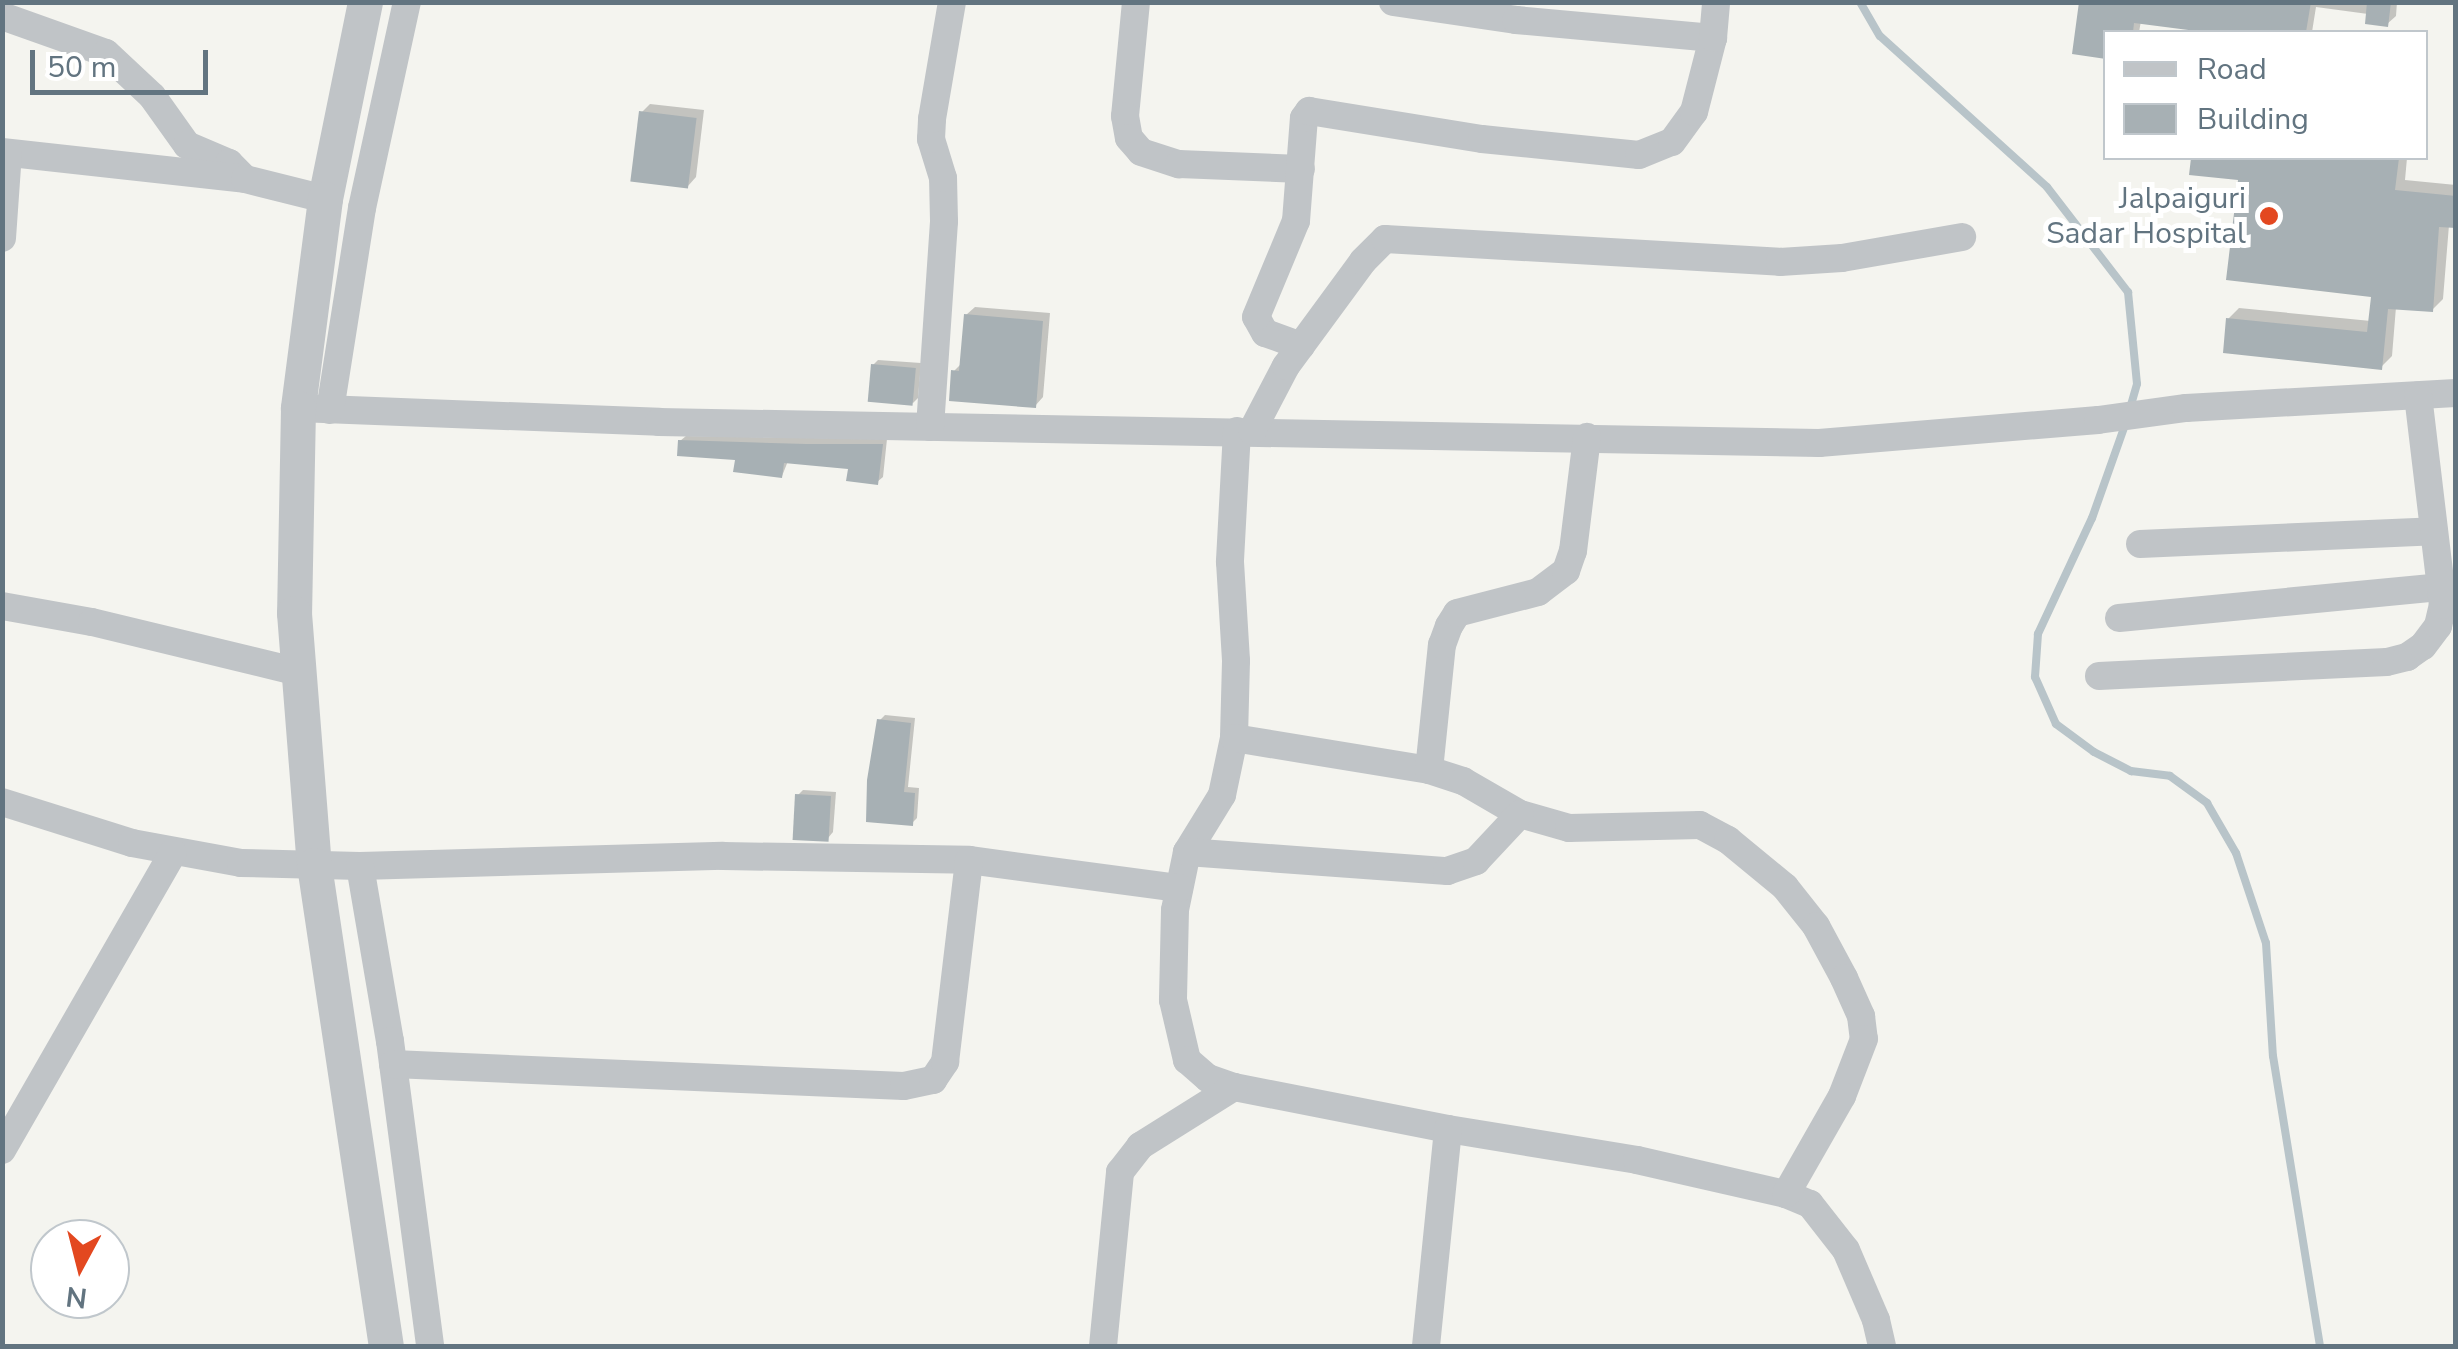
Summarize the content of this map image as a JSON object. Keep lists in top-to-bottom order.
{
  "places": ["Jalpaiguri Sadar Hospital"],
  "legend": ["Road", "Building"],
  "scale_bar": "50 m",
  "north": "bottom"
}
